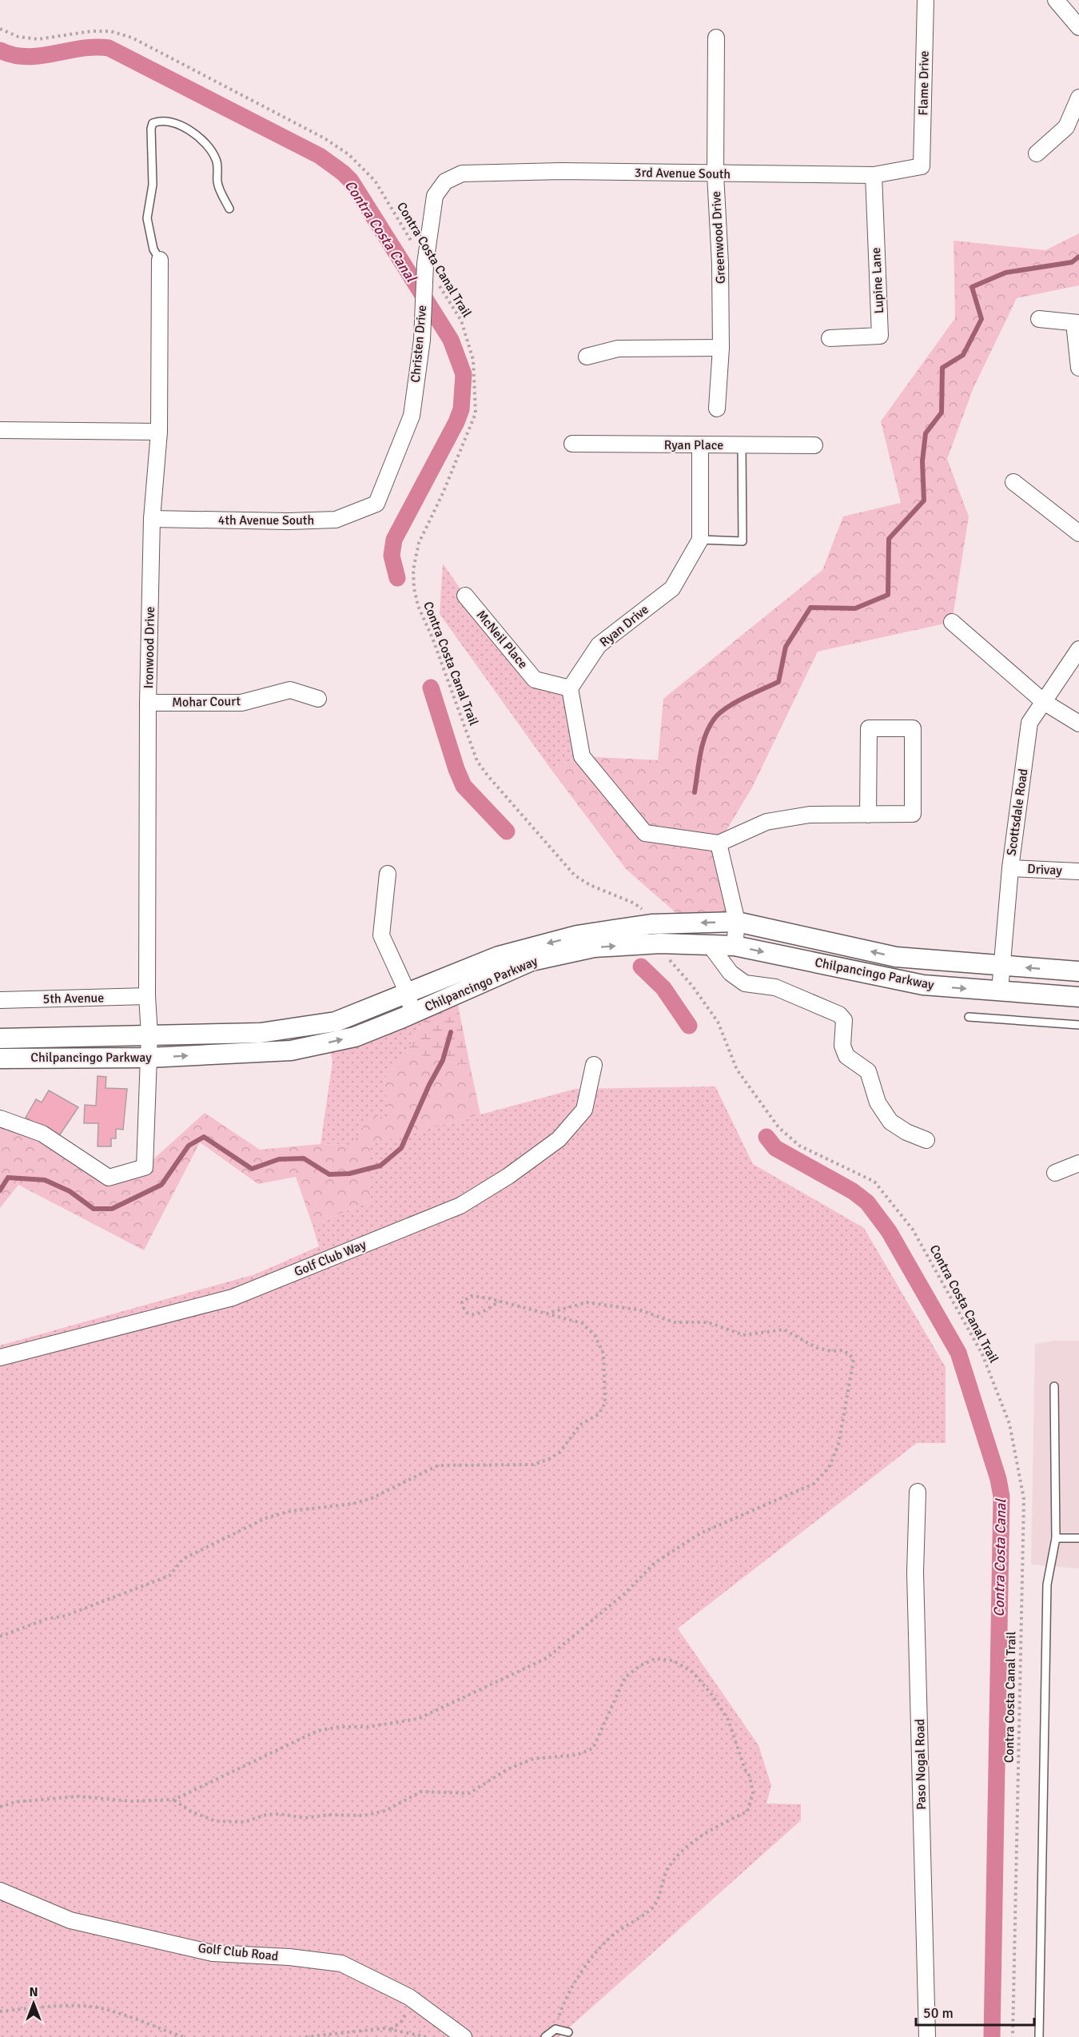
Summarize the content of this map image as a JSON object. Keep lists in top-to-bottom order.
{
  "streets": {
    "street": [
      "Flame Drive",
      "3rd Avenue South",
      "Greenwood Drive",
      "Lupine Lane",
      "Christen Drive",
      "Ryan Place",
      "4th Avenue South",
      "Ryan Drive",
      "McNeil Place",
      "Ironwood Drive",
      "Mohar Court",
      "Scottsdale Road",
      "Drivay",
      "Chilpancingo Parkway",
      "5th Avenue",
      "Golf Club Way",
      "Paso Nogal Road",
      "Golf Club Road"
    ],
    "path": ["Contra Costa Canal Trail"]
  },
  "crossings": [
    ["Flame Drive", "3rd Avenue South"],
    ["3rd Avenue South", "Greenwood Drive"],
    ["3rd Avenue South", "Lupine Lane"],
    ["3rd Avenue South", "Christen Drive"],
    ["Contra Costa Canal Trail", "Christen Drive"],
    ["Contra Costa Canal Trail", "Chilpancingo Parkway"],
    ["Christen Drive", "4th Avenue South"],
    ["Ryan Place", "Ryan Drive"],
    ["4th Avenue South", "Ironwood Drive"],
    ["Ryan Drive", "McNeil Place"],
    ["Ironwood Drive", "Mohar Court"],
    ["Ironwood Drive", "Chilpancingo Parkway"],
    ["Ironwood Drive", "5th Avenue"],
    ["Scottsdale Road", "Drivay"],
    ["Scottsdale Road", "Chilpancingo Parkway"]
  ],
  "water": ["Contra Costa Canal"],
  "scale_bar": "50 m",
  "north": "top"
}
